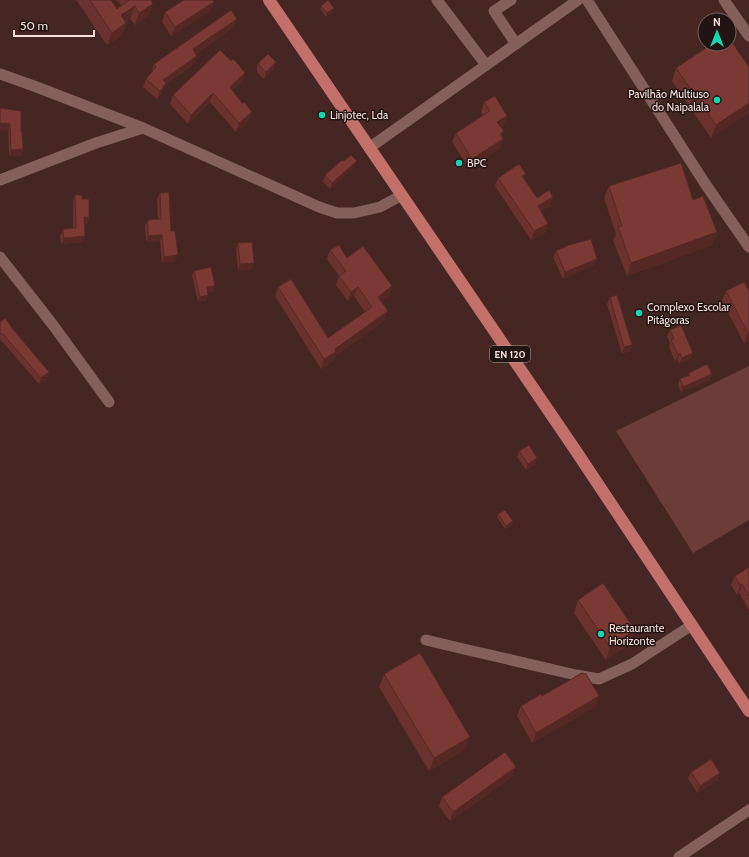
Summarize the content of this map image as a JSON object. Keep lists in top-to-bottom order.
{
  "streets": {
    "main road": ["EN 120"]
  },
  "places": [
    "Pavilhão Multiuso do Naipalala",
    "Linjotec, Lda",
    "BPC",
    "Complexo Escolar Pitágoras",
    "Restaurante Horizonte"
  ],
  "scale_bar": "50 m",
  "north": "top"
}
